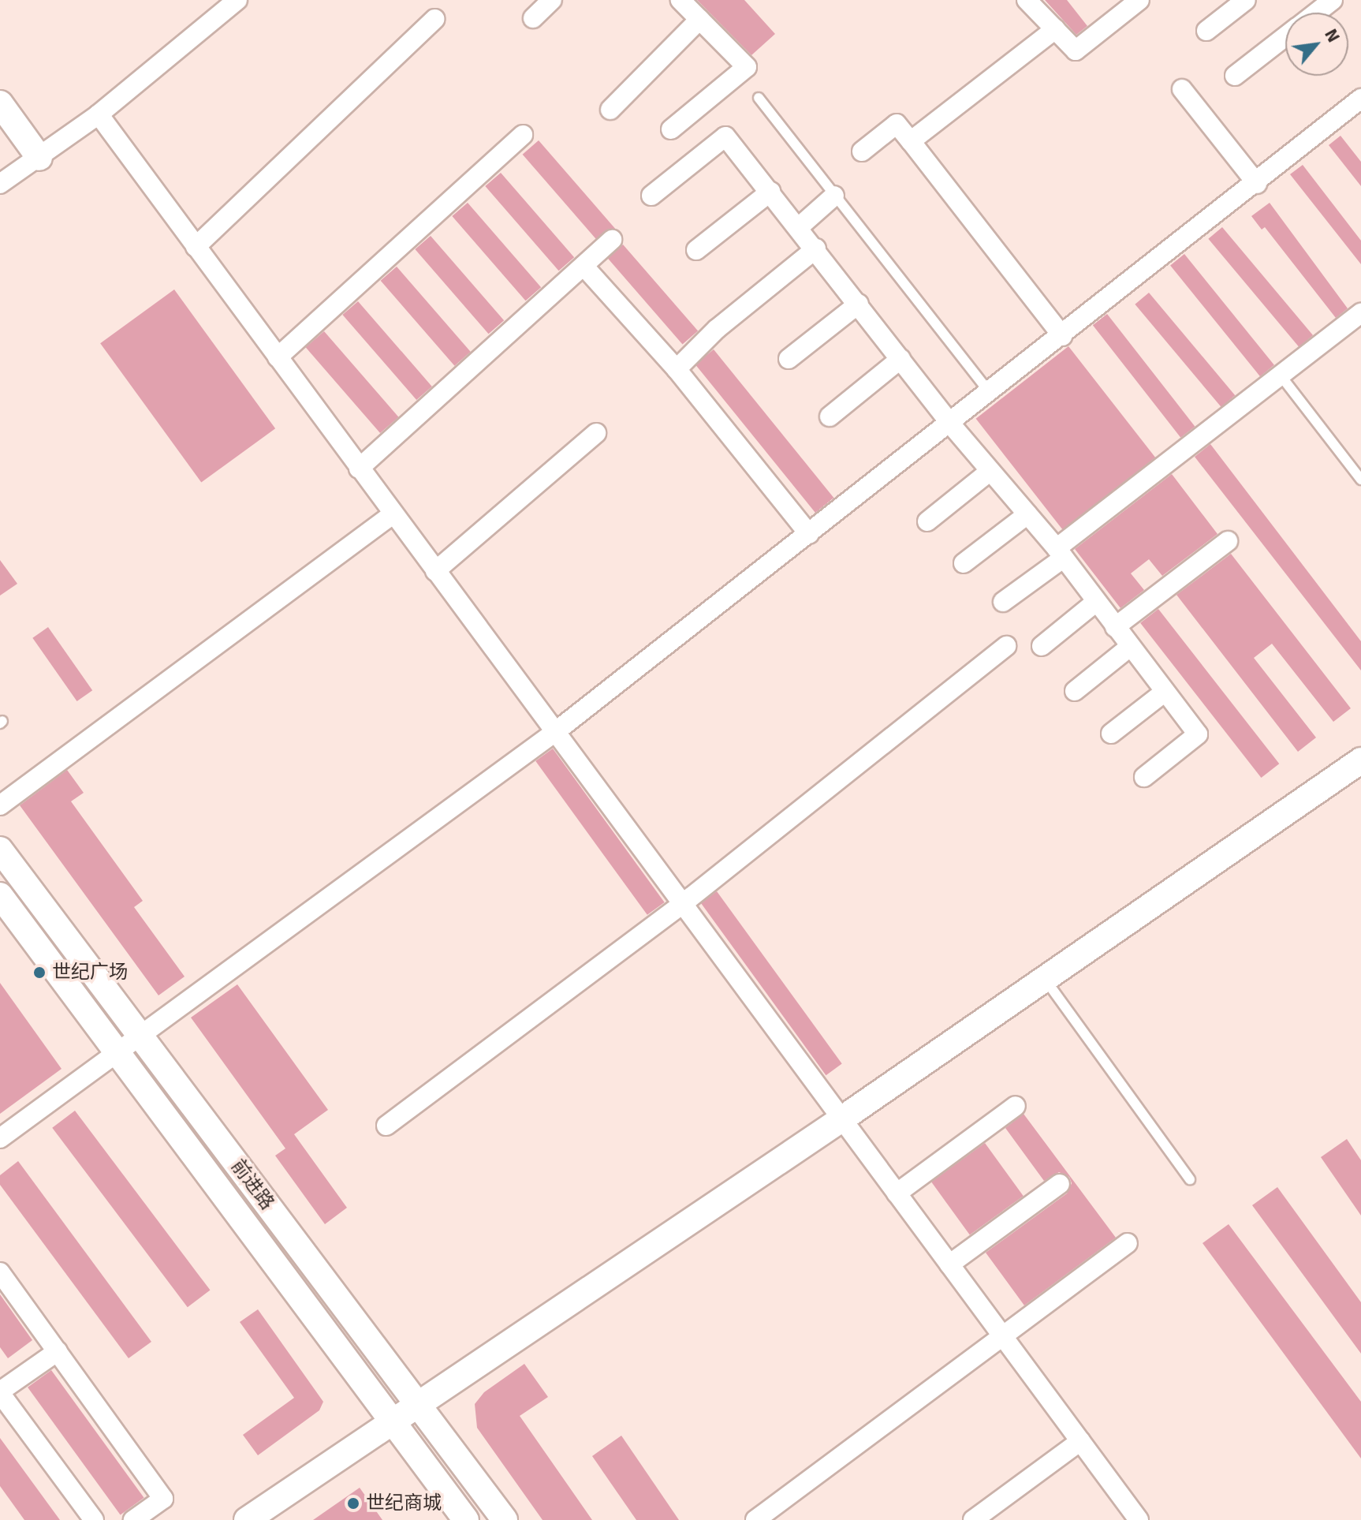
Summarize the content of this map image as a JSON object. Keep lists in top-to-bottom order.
{
  "streets": {
    "main road": ["前进路"]
  },
  "places": ["世纪广场", "世纪商城"],
  "north": "top right"
}
